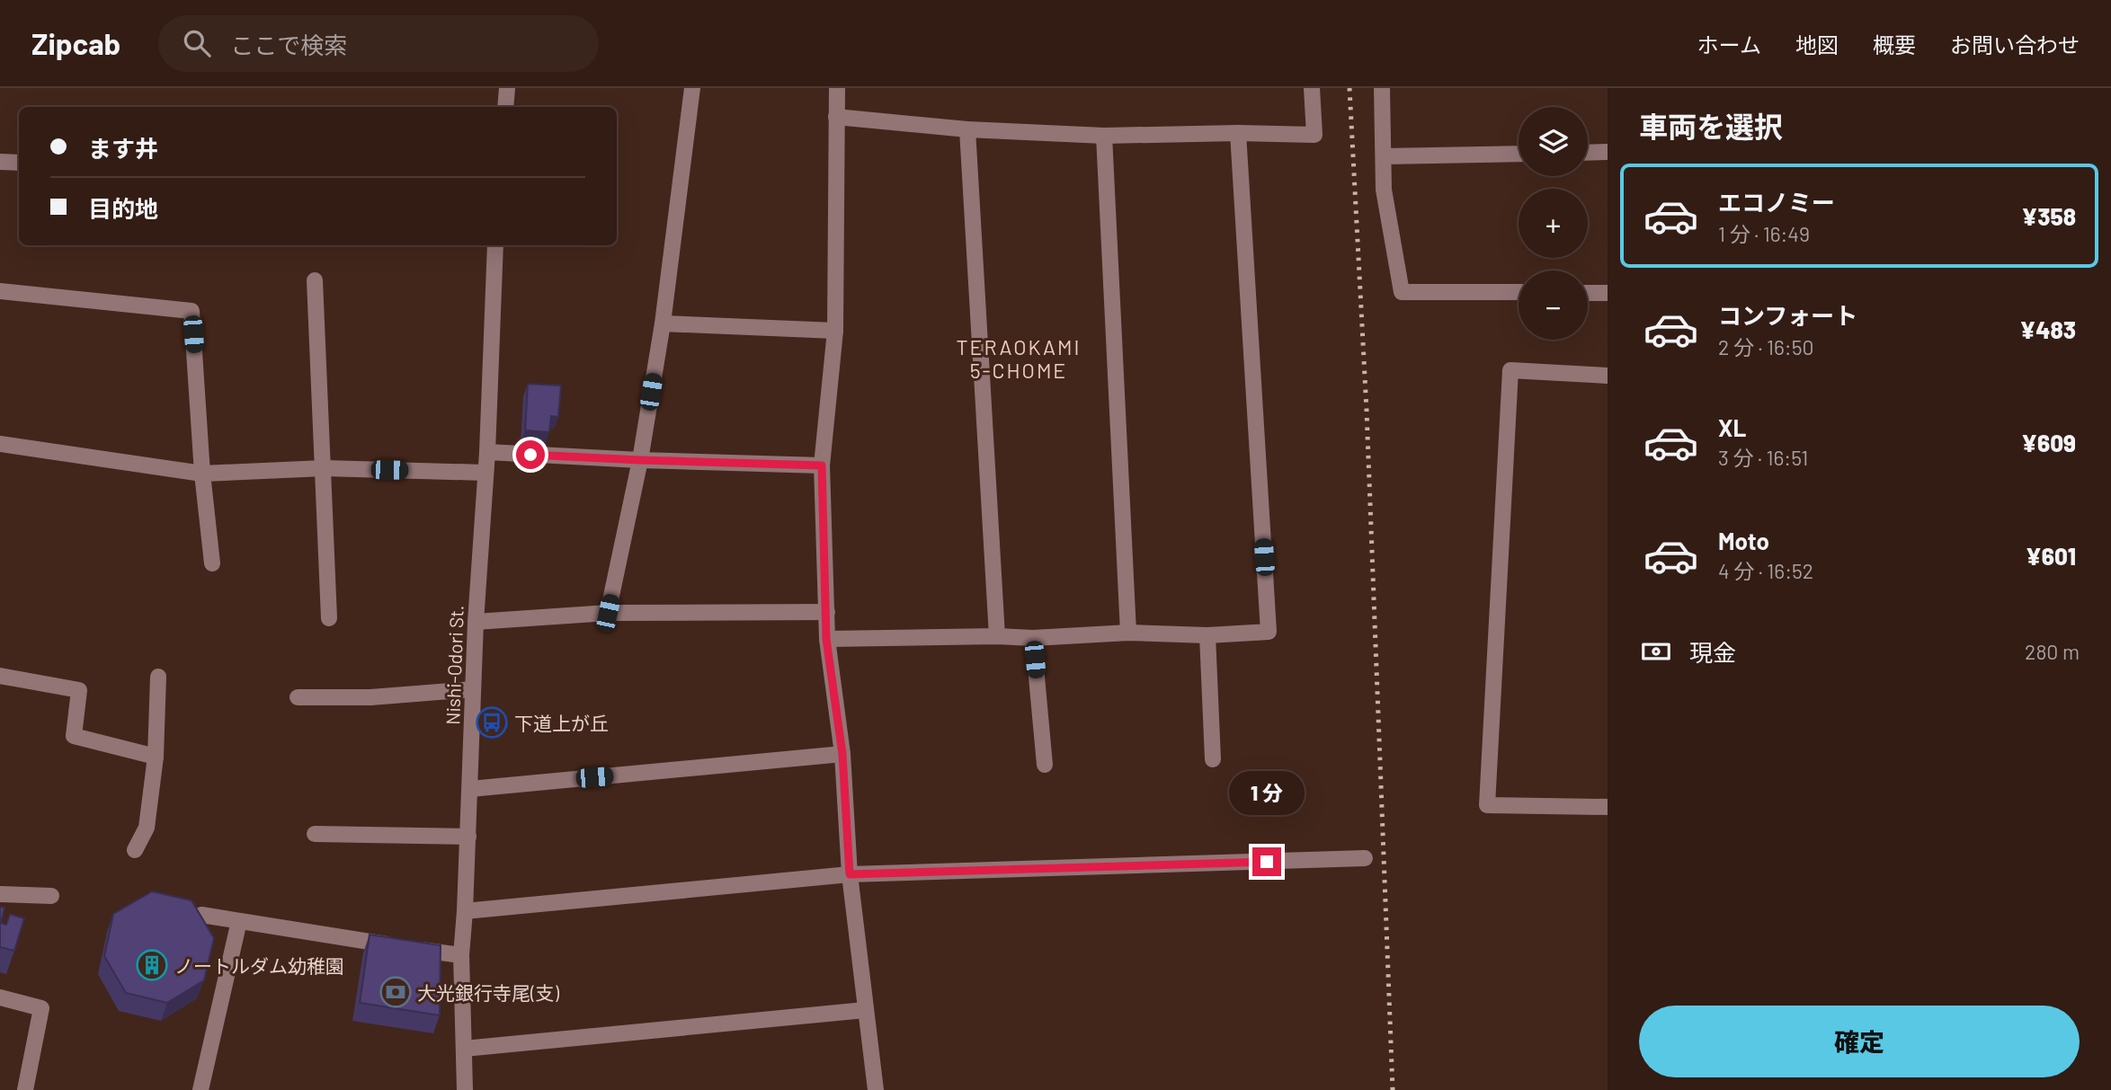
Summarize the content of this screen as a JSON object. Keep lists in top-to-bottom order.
{
  "streets": {
    "street": ["Nishi-Odori St."]
  },
  "districts": ["TERAOKAMI 5-CHOME"],
  "places": {
    "bus stop": ["下道上が丘"],
    "building": ["ノートルダム幼稚園"],
    "bank": ["大光銀行寺尾(支)"]
  },
  "page": {
    "header": "Zipcab",
    "search": "ここで検索",
    "nav": [
      "ホーム",
      "地図",
      "概要",
      "お問い合わせ"
    ],
    "heading": "車両を選択",
    "map_buttons": ["+", "−"],
    "banner": ["ます井", "目的地"],
    "list": [
      {
        "name": "エコノミー",
        "note": "1 分 · 16:49",
        "value": "¥358"
      },
      {
        "name": "コンフォート",
        "note": "2 分 · 16:50",
        "value": "¥483"
      },
      {
        "name": "XL",
        "note": "3 分 · 16:51",
        "value": "¥609"
      },
      {
        "name": "Moto",
        "note": "4 分 · 16:52",
        "value": "¥601"
      }
    ],
    "pay": ["現金", "280 m"],
    "bubble": "1 分",
    "buttons": "確定"
  }
}
